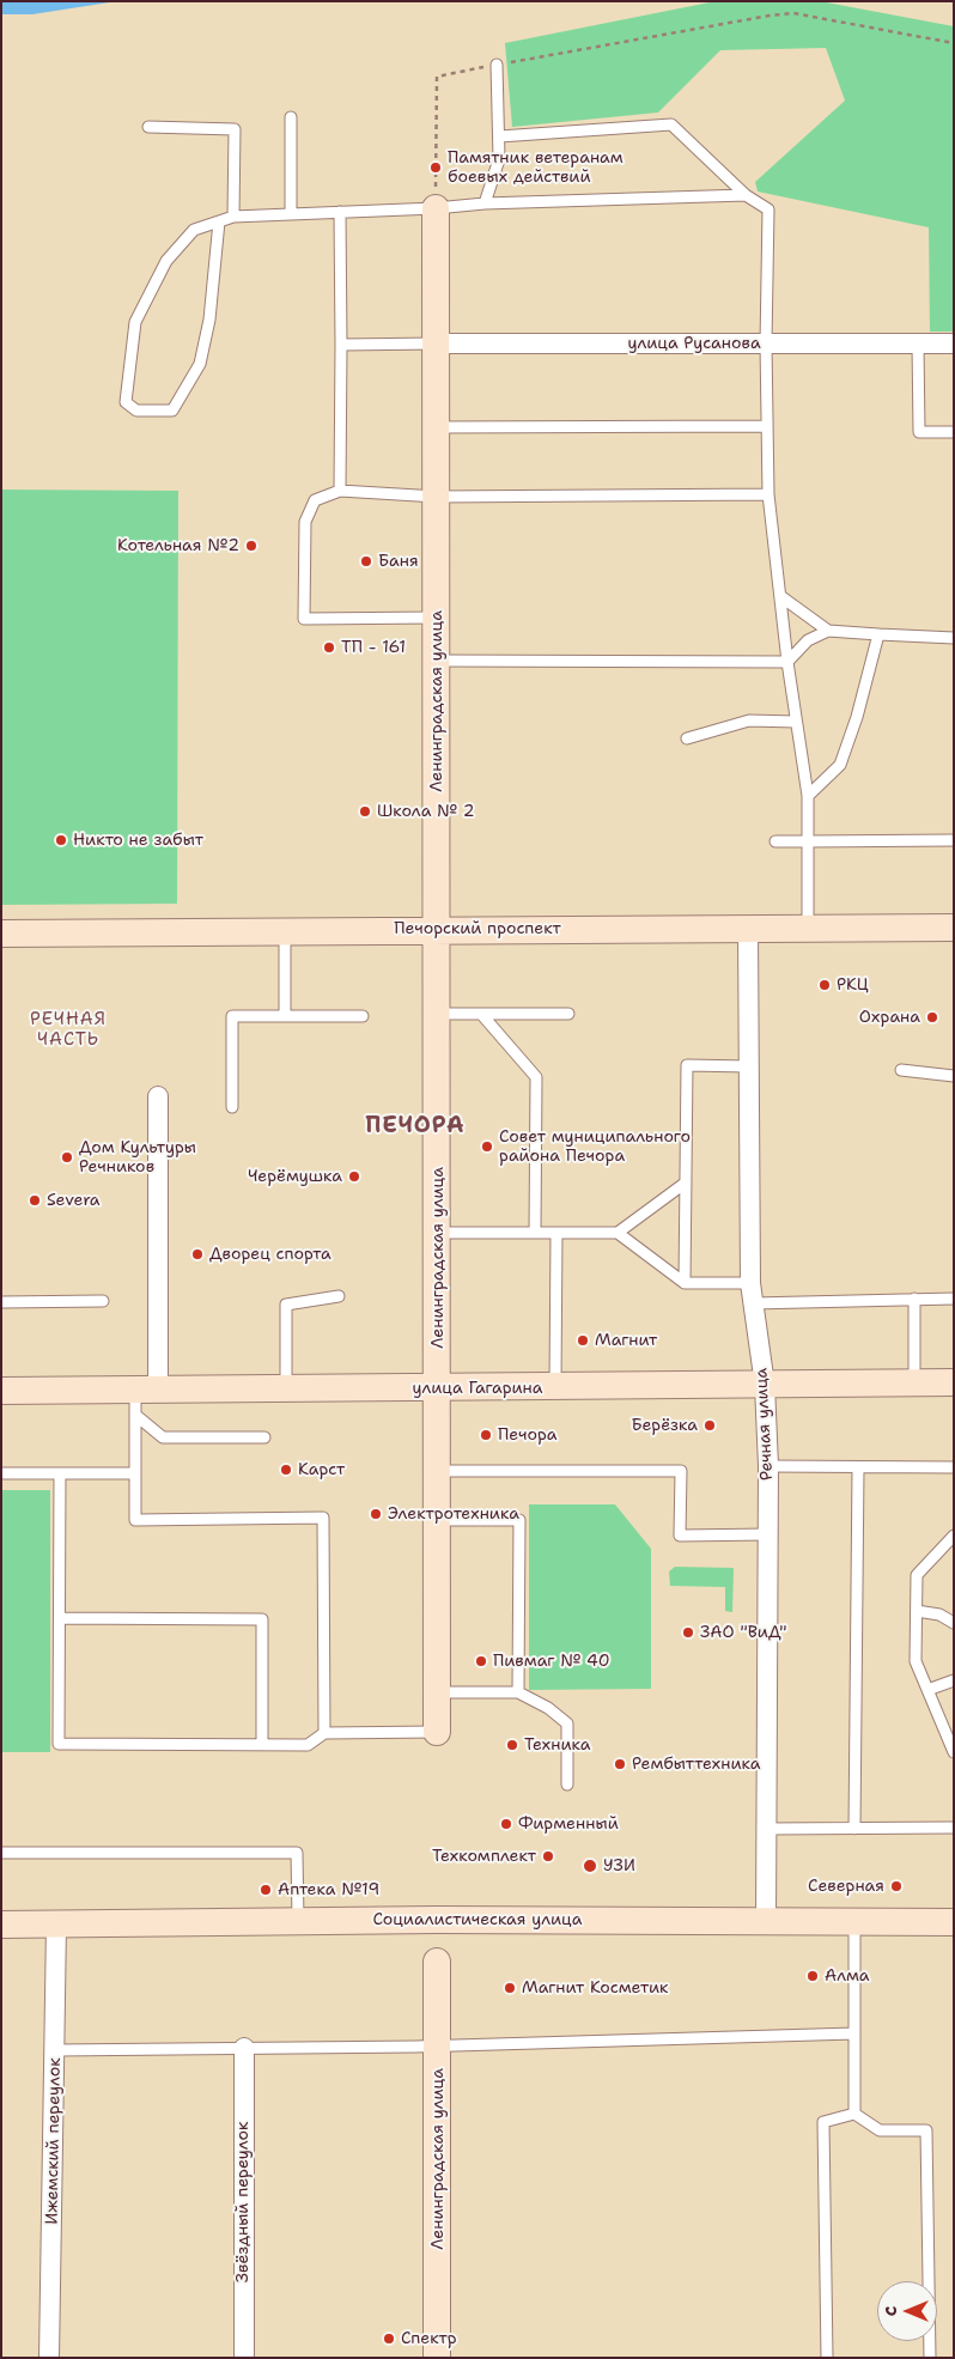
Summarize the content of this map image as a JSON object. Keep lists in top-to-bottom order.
{
  "streets": {
    "main road": [
      "Ленинградская улица",
      "Печорский проспект",
      "улица Гагарина",
      "Социалистическая улица"
    ],
    "street": [
      "улица Русанова",
      "Речная улица",
      "Ижемский переулок",
      "Звёздный переулок"
    ]
  },
  "crossings": [
    ["улица Русанова", "Ленинградская улица"],
    ["Ленинградская улица", "Печорский проспект"],
    ["Ленинградская улица", "улица Гагарина"],
    ["Печорский проспект", "Речная улица"],
    ["улица Гагарина", "Речная улица"],
    ["Речная улица", "Социалистическая улица"],
    ["Социалистическая улица", "Ижемский переулок"]
  ],
  "districts": ["РЕЧНАЯ ЧАСТЬ", "ПЕЧОРА"],
  "places": [
    "Памятник ветеранам боевых действий",
    "Котельная №2",
    "Баня",
    "ТП - 161",
    "Школа № 2",
    "Никто не забыт",
    "РКЦ",
    "Охрана",
    "Совет муниципального района Печора",
    "Дом Культуры Речников",
    "Черёмушка",
    "Severa",
    "Дворец спорта",
    "Магнит",
    "Берёзка",
    "Печора",
    "Карст",
    "Электротехника",
    "ЗАО \"ВиД\"",
    "Пивмаг № 40",
    "Техника",
    "Рембыттехника",
    "Фирменный",
    "Техкомплект",
    "УЗИ",
    "Северная",
    "Аптека №19",
    "Алма",
    "Магнит Косметик",
    "Спектр"
  ],
  "north": "left"
}
